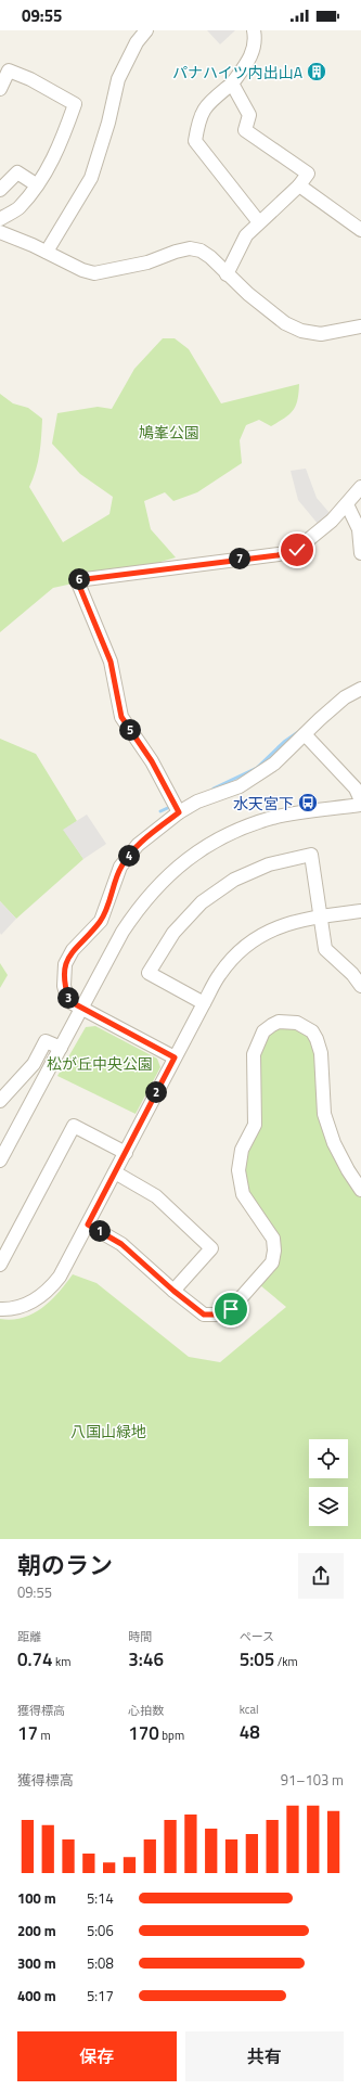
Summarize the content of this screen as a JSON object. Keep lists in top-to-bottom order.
{
  "parks": ["鳩峯公園", "松が丘中央公園", "八国山緑地"],
  "places": {
    "building": ["パナハイツ内出山A"],
    "bus stop": ["水天宮下"]
  },
  "page": {
    "status": "09:55",
    "pins": [
      "7",
      "6",
      "5",
      "4",
      "3",
      "2",
      "1"
    ],
    "heading": ["朝のラン", "09:55"],
    "stats": [
      ["距離", "0.74 km"],
      ["時間", "3:46"],
      ["ペース", "5:05 /km"],
      ["獲得標高", "17 m"],
      ["心拍数", "170 bpm"],
      ["kcal", "48"]
    ],
    "chart": ["獲得標高", "91–103 m"],
    "list": [
      {
        "name": "100 m",
        "note": "5:14"
      },
      {
        "name": "200 m",
        "note": "5:06"
      },
      {
        "name": "300 m",
        "note": "5:08"
      },
      {
        "name": "400 m",
        "note": "5:17"
      }
    ],
    "buttons": ["保存", "共有"]
  }
}
